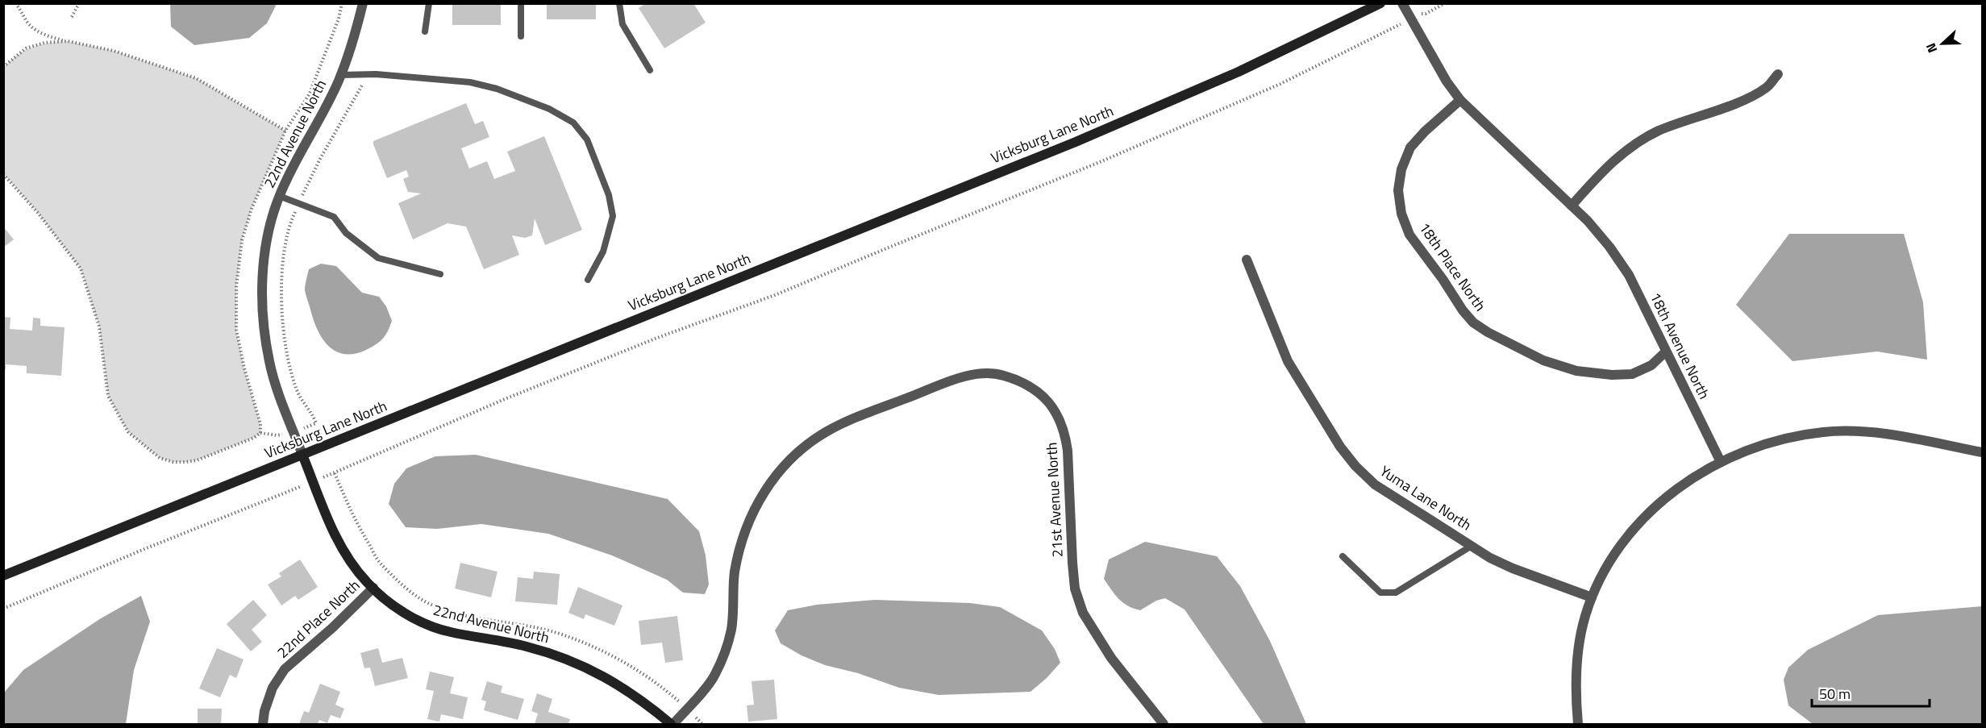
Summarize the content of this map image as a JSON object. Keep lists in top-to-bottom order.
{
  "streets": {
    "main road": ["22nd Avenue North", "Vicksburg Lane North"],
    "street": [
      "18th Place North",
      "18th Avenue North",
      "Yuma Lane North",
      "21st Avenue North",
      "22nd Place North"
    ]
  },
  "crossings": [
    ["22nd Avenue North", "Vicksburg Lane North"],
    ["22nd Avenue North", "21st Avenue North"],
    ["22nd Avenue North", "22nd Place North"],
    ["18th Place North", "18th Avenue North"]
  ],
  "scale_bar": "50 m",
  "north": "left"
}
